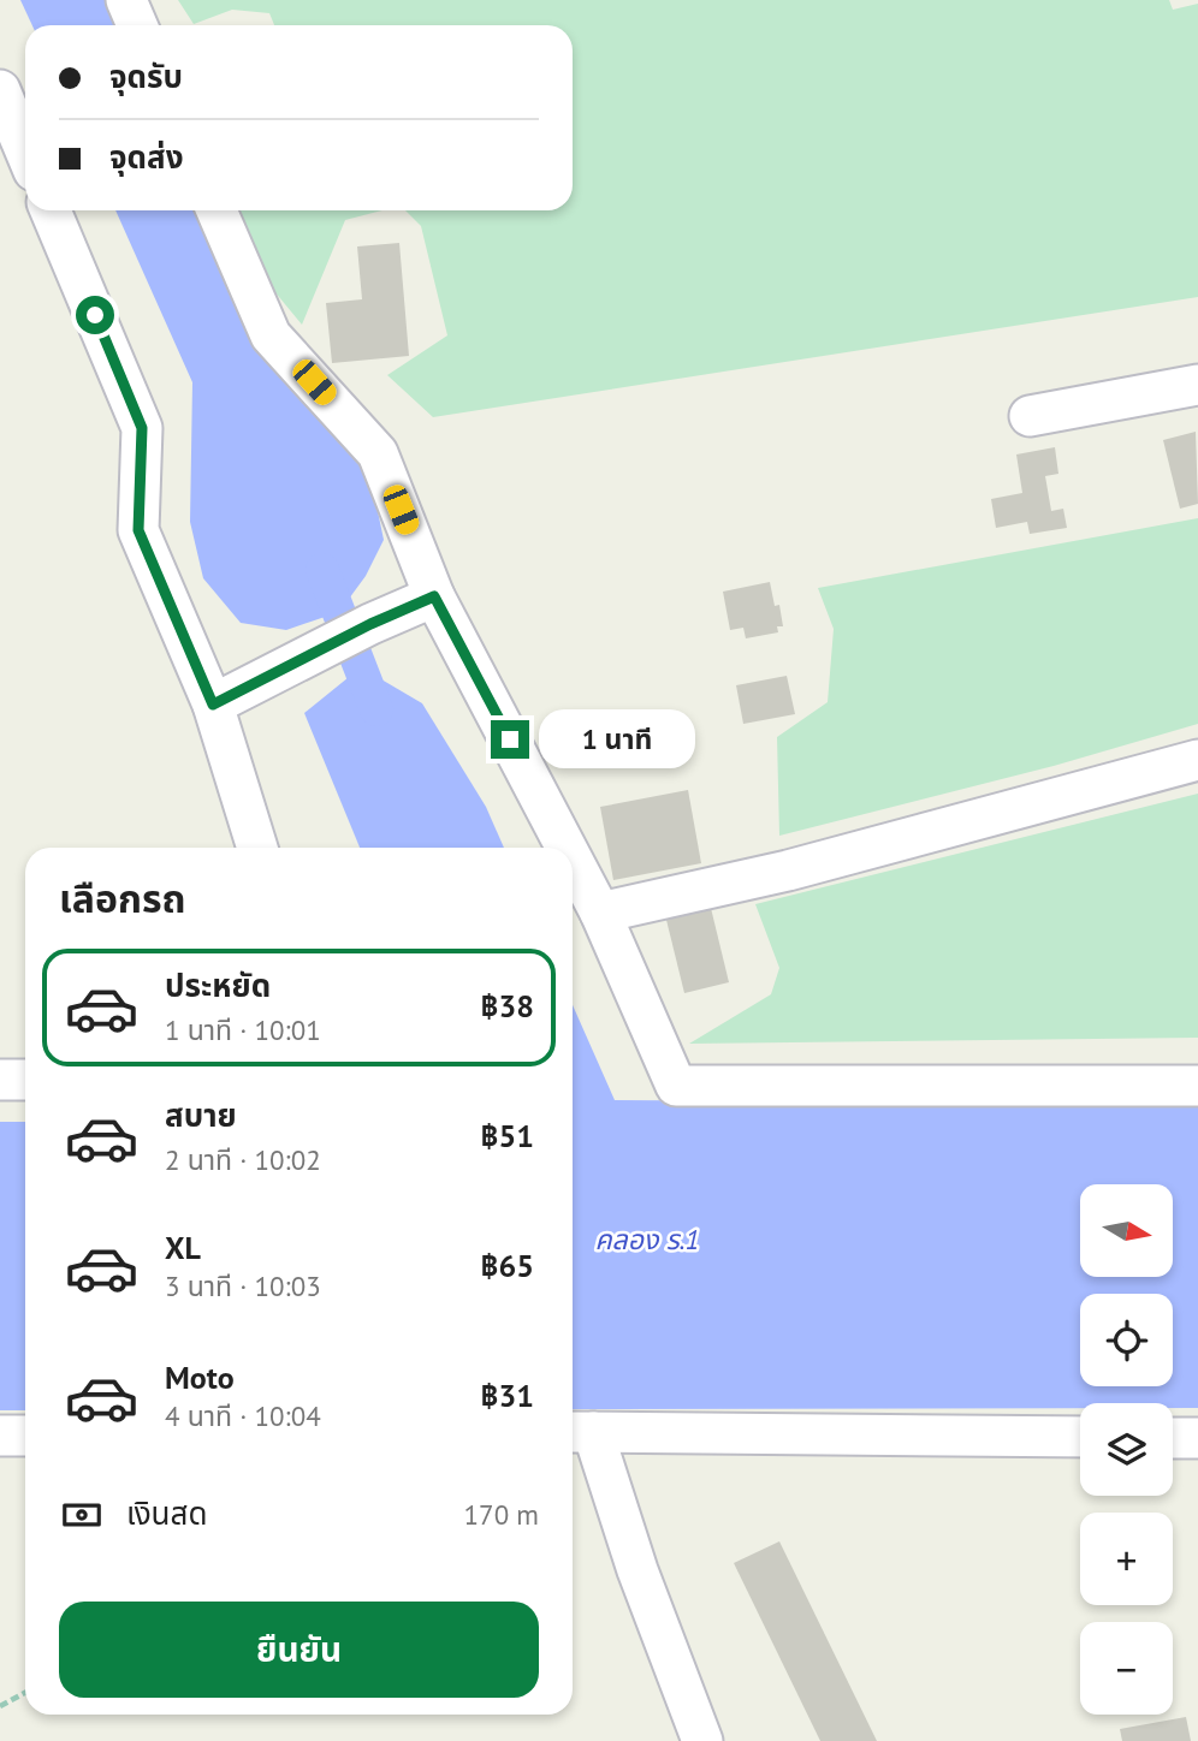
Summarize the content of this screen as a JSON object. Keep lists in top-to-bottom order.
{
  "water": ["คลอง ร.1"],
  "north": "right",
  "page": {
    "banner": ["จุดรับ", "จุดส่ง"],
    "bubble": "1 นาที",
    "heading": "เลือกรถ",
    "list": [
      {
        "name": "ประหยัด",
        "note": "1 นาที · 10:01",
        "value": "฿38"
      },
      {
        "name": "สบาย",
        "note": "2 นาที · 10:02",
        "value": "฿51"
      },
      {
        "name": "XL",
        "note": "3 นาที · 10:03",
        "value": "฿65"
      },
      {
        "name": "Moto",
        "note": "4 นาที · 10:04",
        "value": "฿31"
      }
    ],
    "map_buttons": ["+", "−"],
    "pay": ["เงินสด", "170 m"],
    "buttons": "ยืนยัน"
  }
}
